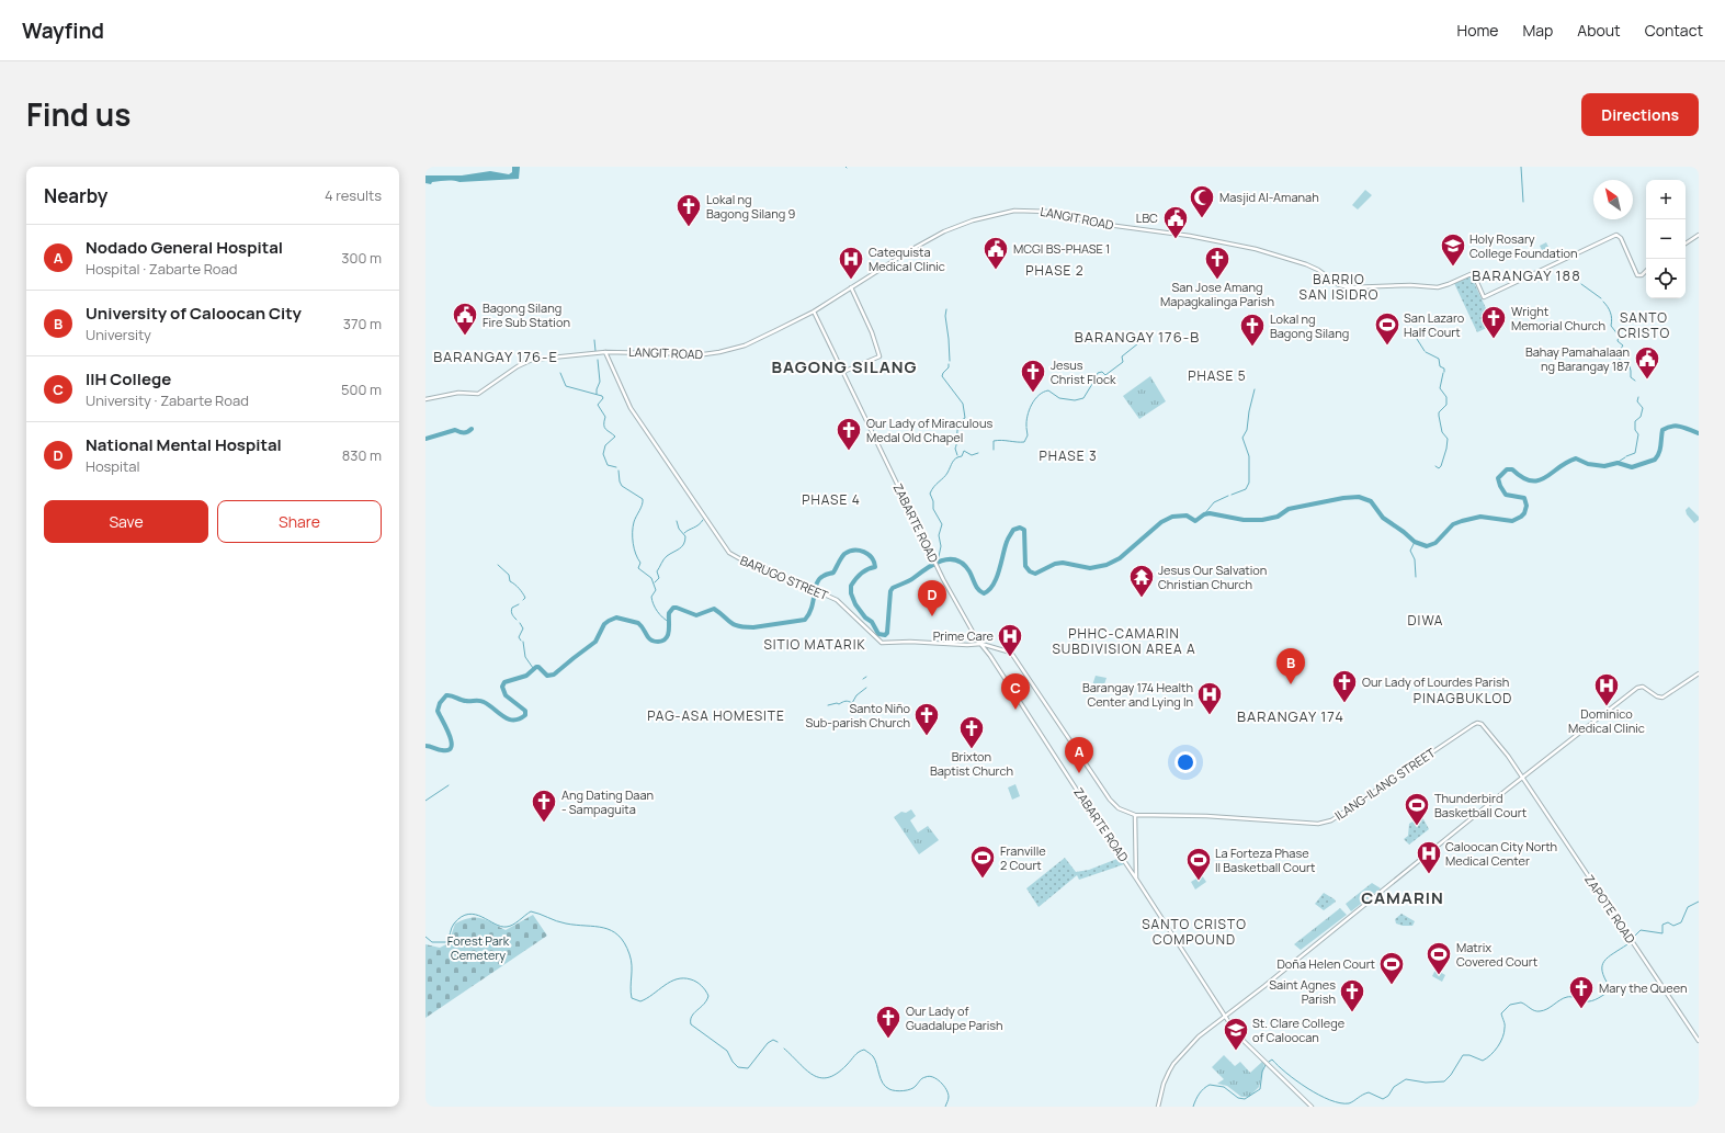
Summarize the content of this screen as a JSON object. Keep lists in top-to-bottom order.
{
  "streets": {
    "main road": [
      "LANGIT ROAD",
      "ZABARTE ROAD",
      "BARUGO STREET",
      "ILANG-ILANG STREET",
      "ZAPOTE ROAD"
    ]
  },
  "crossings": [
    ["LANGIT ROAD", "ZABARTE ROAD"],
    ["LANGIT ROAD", "BARUGO STREET"],
    ["ZABARTE ROAD", "BARUGO STREET"],
    ["BARUGO STREET", "ILANG-ILANG STREET"],
    ["ILANG-ILANG STREET", "ZAPOTE ROAD"]
  ],
  "districts": [
    "PHASE 2",
    "BARANGAY 188",
    "BARRIO SAN ISIDRO",
    "SANTO CRISTO",
    "BARANGAY 176-B",
    "BARANGAY 176-E",
    "BAGONG SILANG",
    "PHASE 5",
    "PHASE 3",
    "PHASE 4",
    "DIWA",
    "PHHC-CAMARIN SUBDIVISION AREA A",
    "SITIO MATARIK",
    "PINAGBUKLOD",
    "PAG-ASA HOMESITE",
    "BARANGAY 174",
    "CAMARIN",
    "SANTO CRISTO COMPOUND"
  ],
  "parks": ["Forest Park Cemetery"],
  "places": {
    "mosque": ["Masjid Al-Amanah"],
    "church": [
      "Lokal ng Bagong Silang 9",
      "San Jose Amang Mapagkalinga Parish",
      "Wright Memorial Church",
      "Lokal ng Bagong Silang",
      "Jesus Christ Flock",
      "Our Lady of Miraculous Medal Old Chapel",
      "Our Lady of Lourdes Parish",
      "Santo Niño Sub-parish Church",
      "Brixton Baptist Church",
      "Ang Dating Daan - Sampaguita",
      "Mary the Queen",
      "Saint Agnes Parish",
      "Our Lady of Guadalupe Parish"
    ],
    "public building": [
      "LBC",
      "MCGI BS-PHASE 1",
      "Bagong Silang Fire Sub Station",
      "Bahay Pamahalaan ng Barangay 187"
    ],
    "school or university": ["Holy Rosary College Foundation", "St. Clare College of Caloocan"],
    "hospital": [
      "Catequista Medical Clinic",
      "Prime Care",
      "Dominico Medical Clinic",
      "Barangay 174 Health Center and Lying In",
      "Caloocan City North Medical Center"
    ],
    "sports": [
      "San Lazaro Half Court",
      "Thunderbird Basketball Court",
      "Franville 2 Court",
      "La Forteza Phase II Basketball Court",
      "Matrix Covered Court",
      "Doña Helen Court"
    ],
    "temple": ["Jesus Our Salvation Christian Church"]
  },
  "north": "top left",
  "page": {
    "header": "Wayfind",
    "nav": [
      "Home",
      "Map",
      "About",
      "Contact"
    ],
    "title": "Find us",
    "buttons": [
      "Directions",
      ["Save", "Share"]
    ],
    "heading": ["Nearby", "4 results"],
    "map_buttons": ["+", "−"],
    "list": [
      {
        "mark": "A",
        "name": "Nodado General Hospital",
        "note": "Hospital · Zabarte Road",
        "value": "300 m"
      },
      {
        "mark": "B",
        "name": "University of Caloocan City",
        "note": "University",
        "value": "370 m"
      },
      {
        "mark": "C",
        "name": "IIH College",
        "note": "University · Zabarte Road",
        "value": "500 m"
      },
      {
        "mark": "D",
        "name": "National Mental Hospital",
        "note": "Hospital",
        "value": "830 m"
      }
    ],
    "pins": [
      "D",
      "B",
      "C",
      "A"
    ]
  }
}
